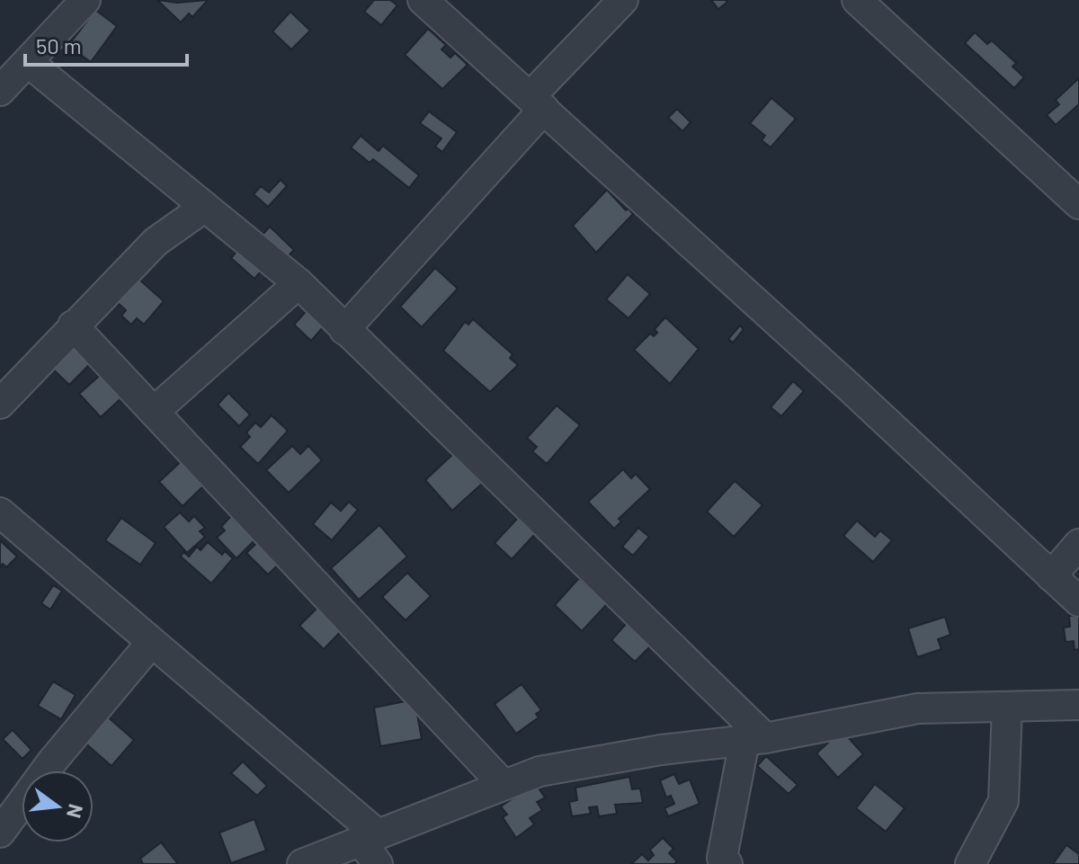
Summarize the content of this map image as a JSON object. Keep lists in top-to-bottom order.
{
  "scale_bar": "50 m",
  "north": "right"
}
